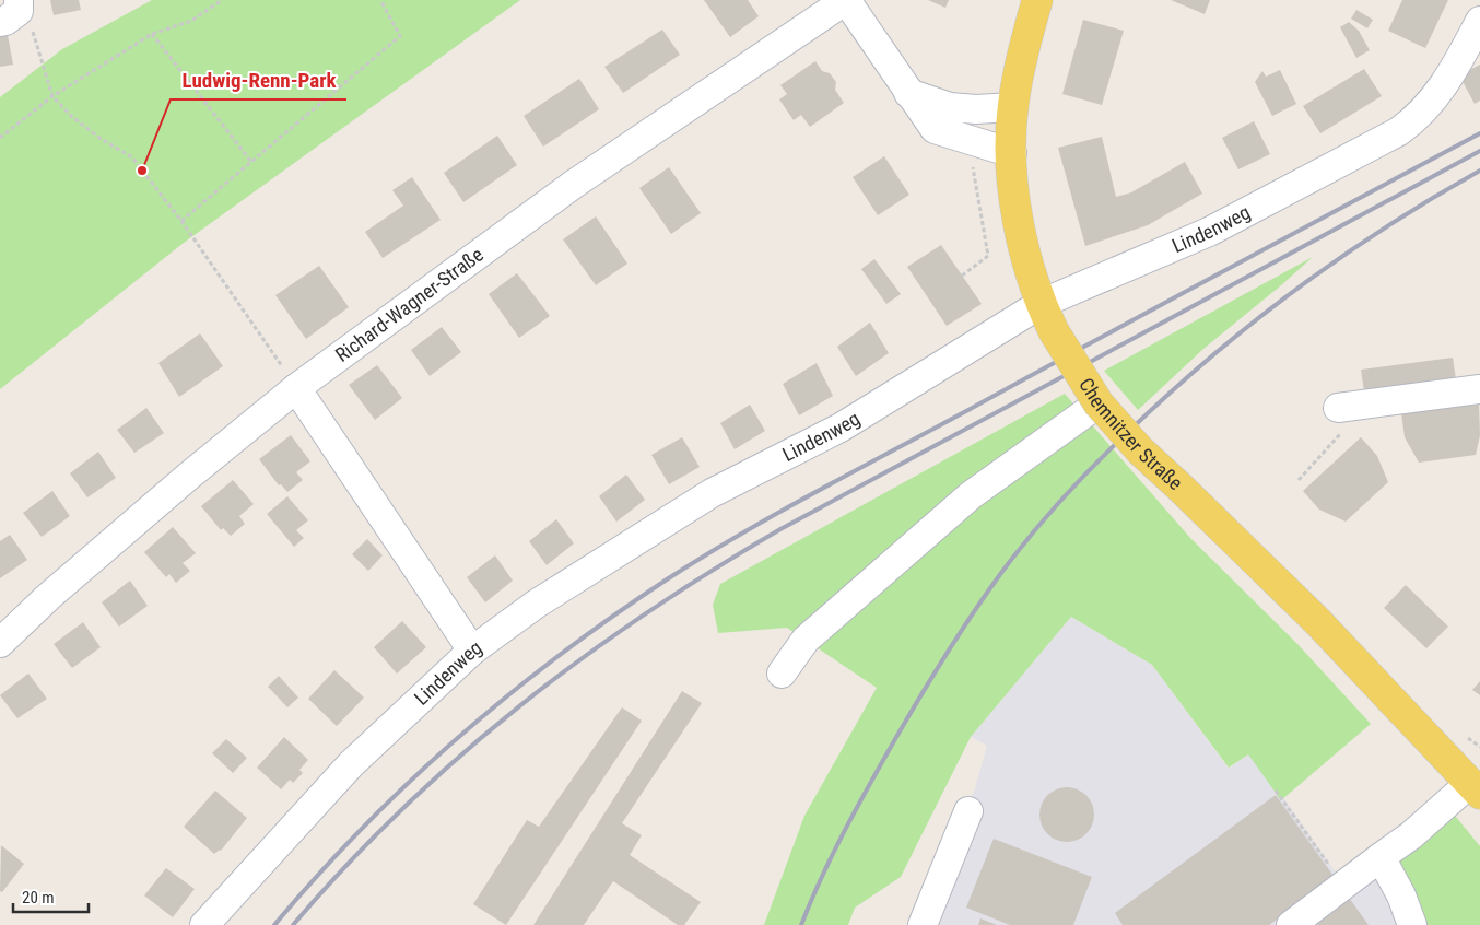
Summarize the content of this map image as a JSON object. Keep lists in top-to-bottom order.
{
  "streets": {
    "main road": ["Chemnitzer Straße"],
    "street": ["Lindenweg", "Richard-Wagner-Straße"]
  },
  "crossings": [
    ["Lindenweg", "Chemnitzer Straße"]
  ],
  "places": ["Ludwig-Renn-Park"],
  "scale_bar": "20 m"
}
